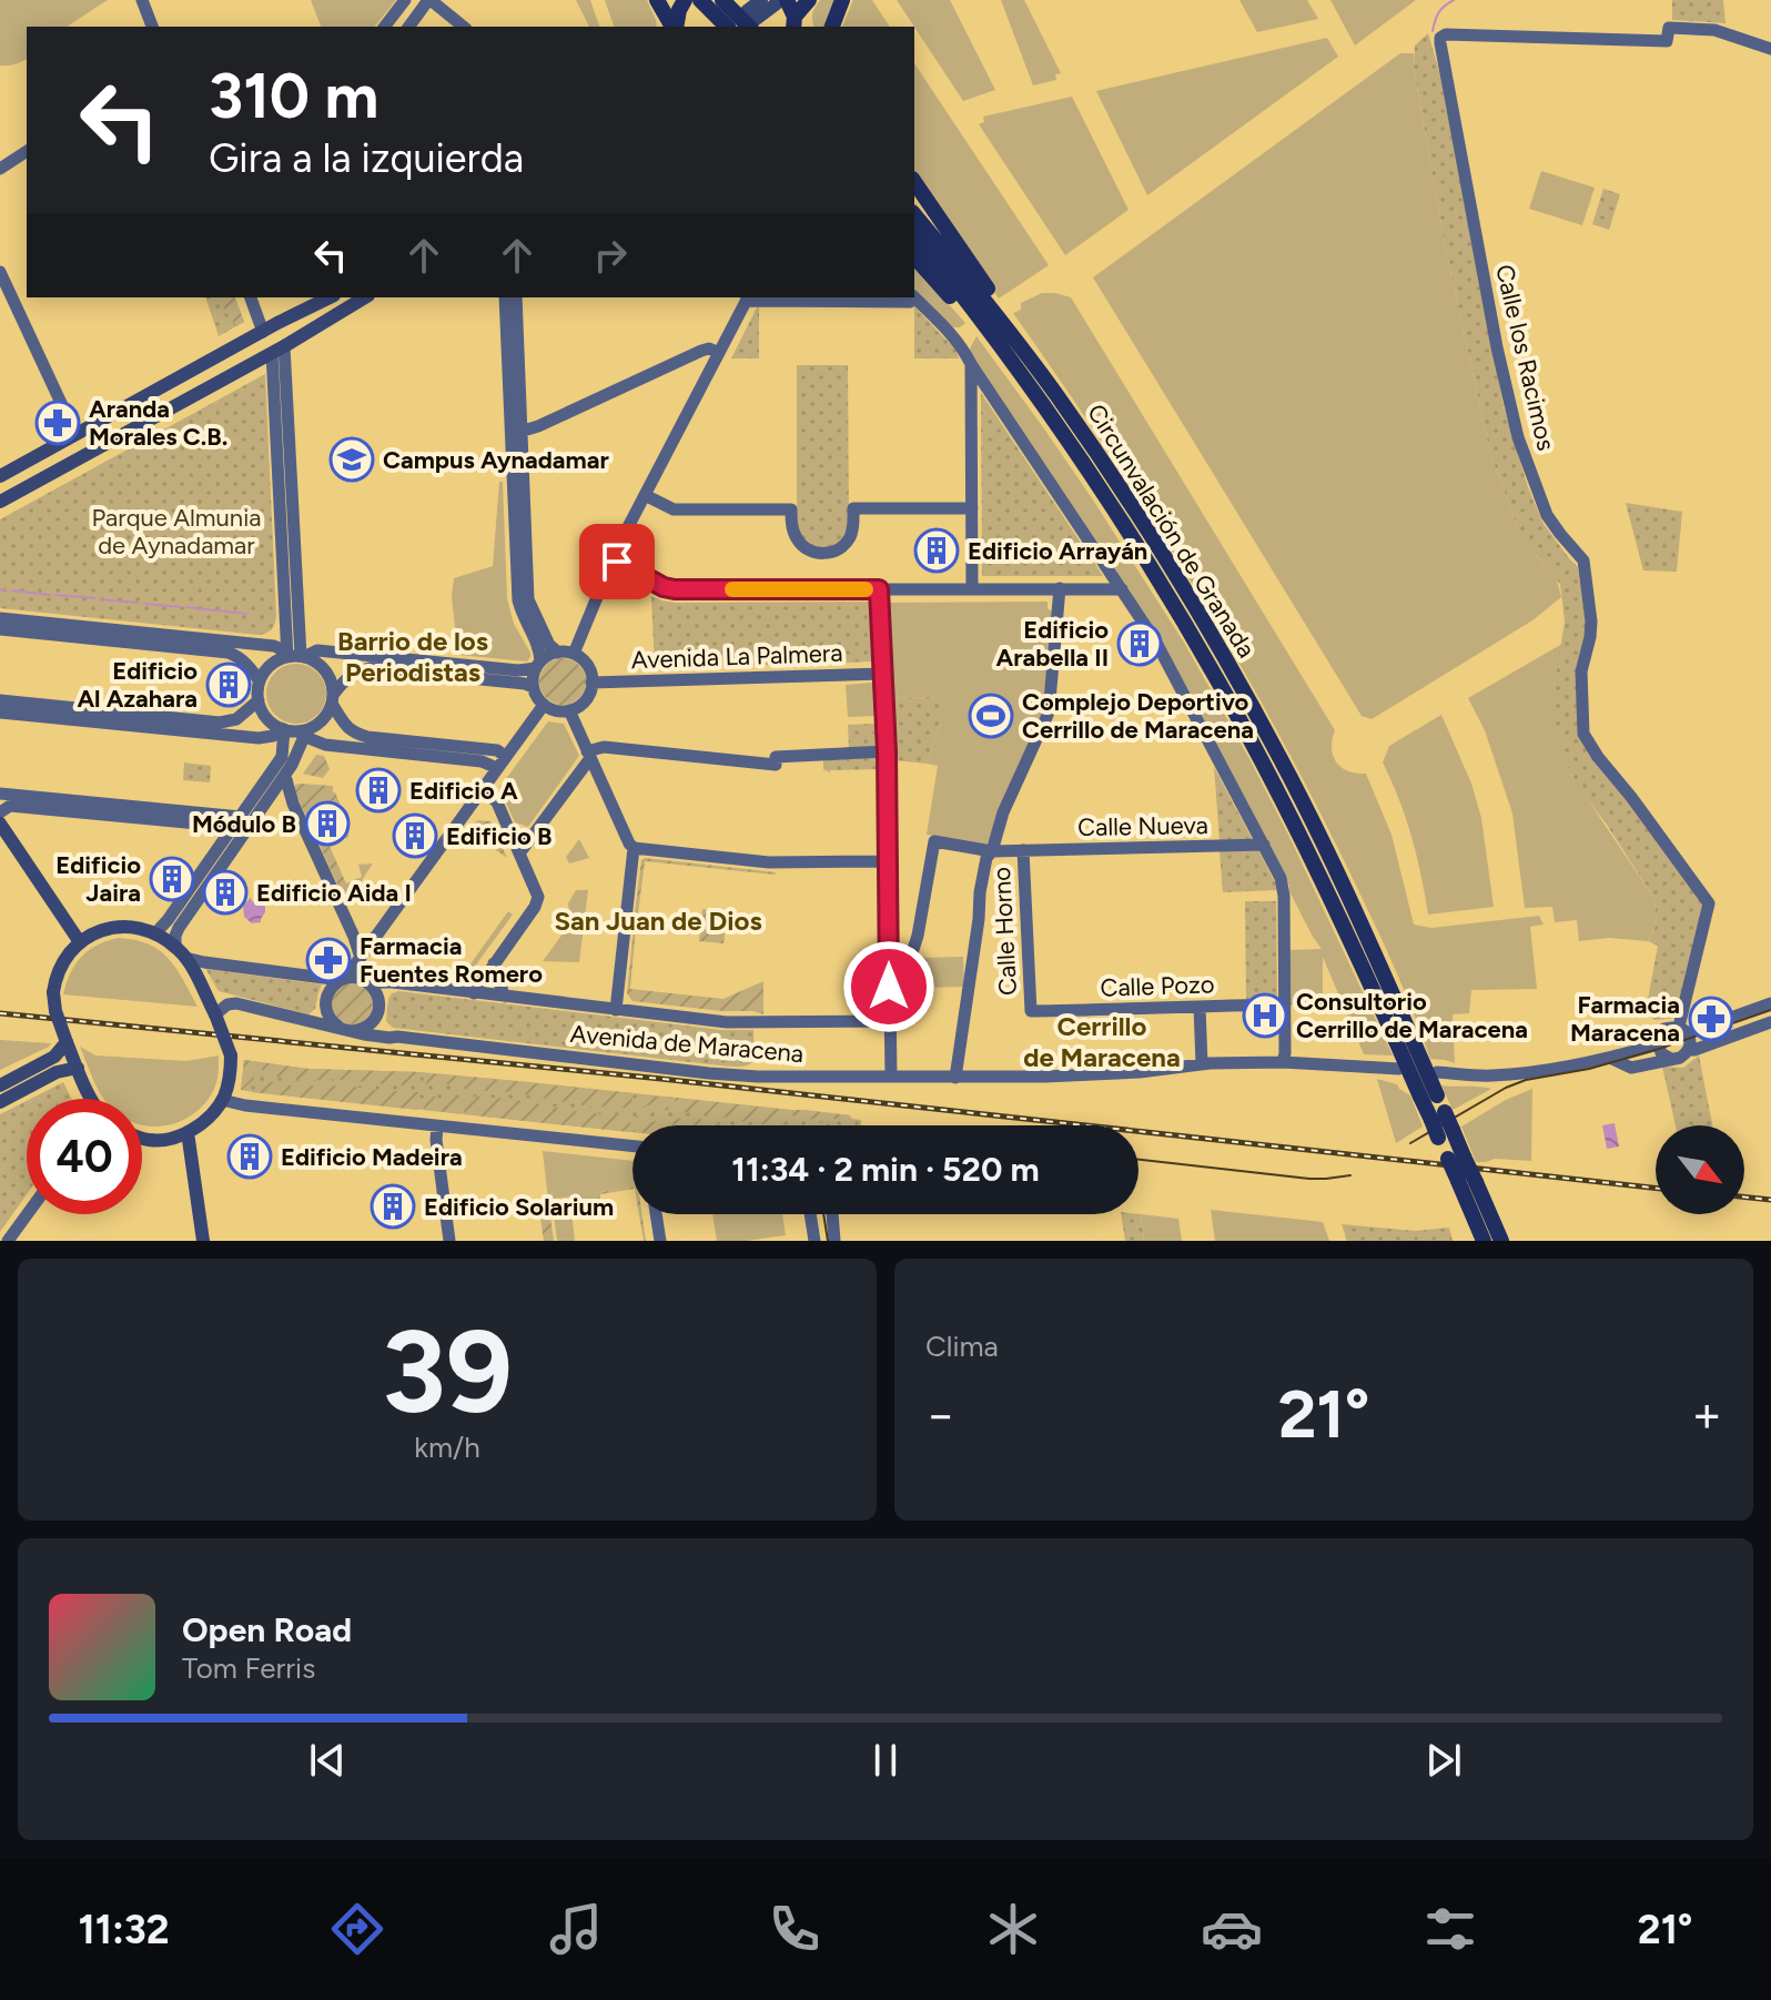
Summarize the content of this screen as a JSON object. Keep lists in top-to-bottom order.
{
  "streets": {
    "highway": ["Circunvalación de Granada"],
    "street": [
      "Calle los Racimos",
      "Avenida La Palmera",
      "Calle Nueva",
      "Calle Horno",
      "Calle Pozo",
      "Avenida de Maracena"
    ]
  },
  "crossings": [
    ["Calle Nueva", "Calle Horno"],
    ["Calle Horno", "Calle Pozo"]
  ],
  "districts": ["Barrio de los Periodistas", "San Juan de Dios", "Cerrillo de Maracena"],
  "parks": ["Parque Almunia de Aynadamar"],
  "places": {
    "pharmacy": ["Aranda Morales C.B.", "Farmacia Fuentes Romero", "Farmacia Maracena"],
    "school or university": ["Campus Aynadamar"],
    "building": [
      "Edificio Arrayán",
      "Edificio Arabella II",
      "Edificio Al Azahara",
      "Edificio A",
      "Módulo B",
      "Edificio B",
      "Edificio Jaira",
      "Edificio Aida I",
      "Edificio Madeira",
      "Edificio Solarium"
    ],
    "sports": ["Complejo Deportivo Cerrillo de Maracena"],
    "hospital": ["Consultorio Cerrillo de Maracena"]
  },
  "north": "bottom right",
  "page": {
    "turn": ["310 m", "Gira a la izquierda"],
    "limit": "40",
    "trip": "11:34 · 2 min · 520 m",
    "tile": [
      ["39", "km/h"],
      "Clima"
    ],
    "heat": ["−", "21°", "+"],
    "song": ["Open Road", "Tom Ferris"],
    "tabs": ["11:32", "21°"]
  }
}
